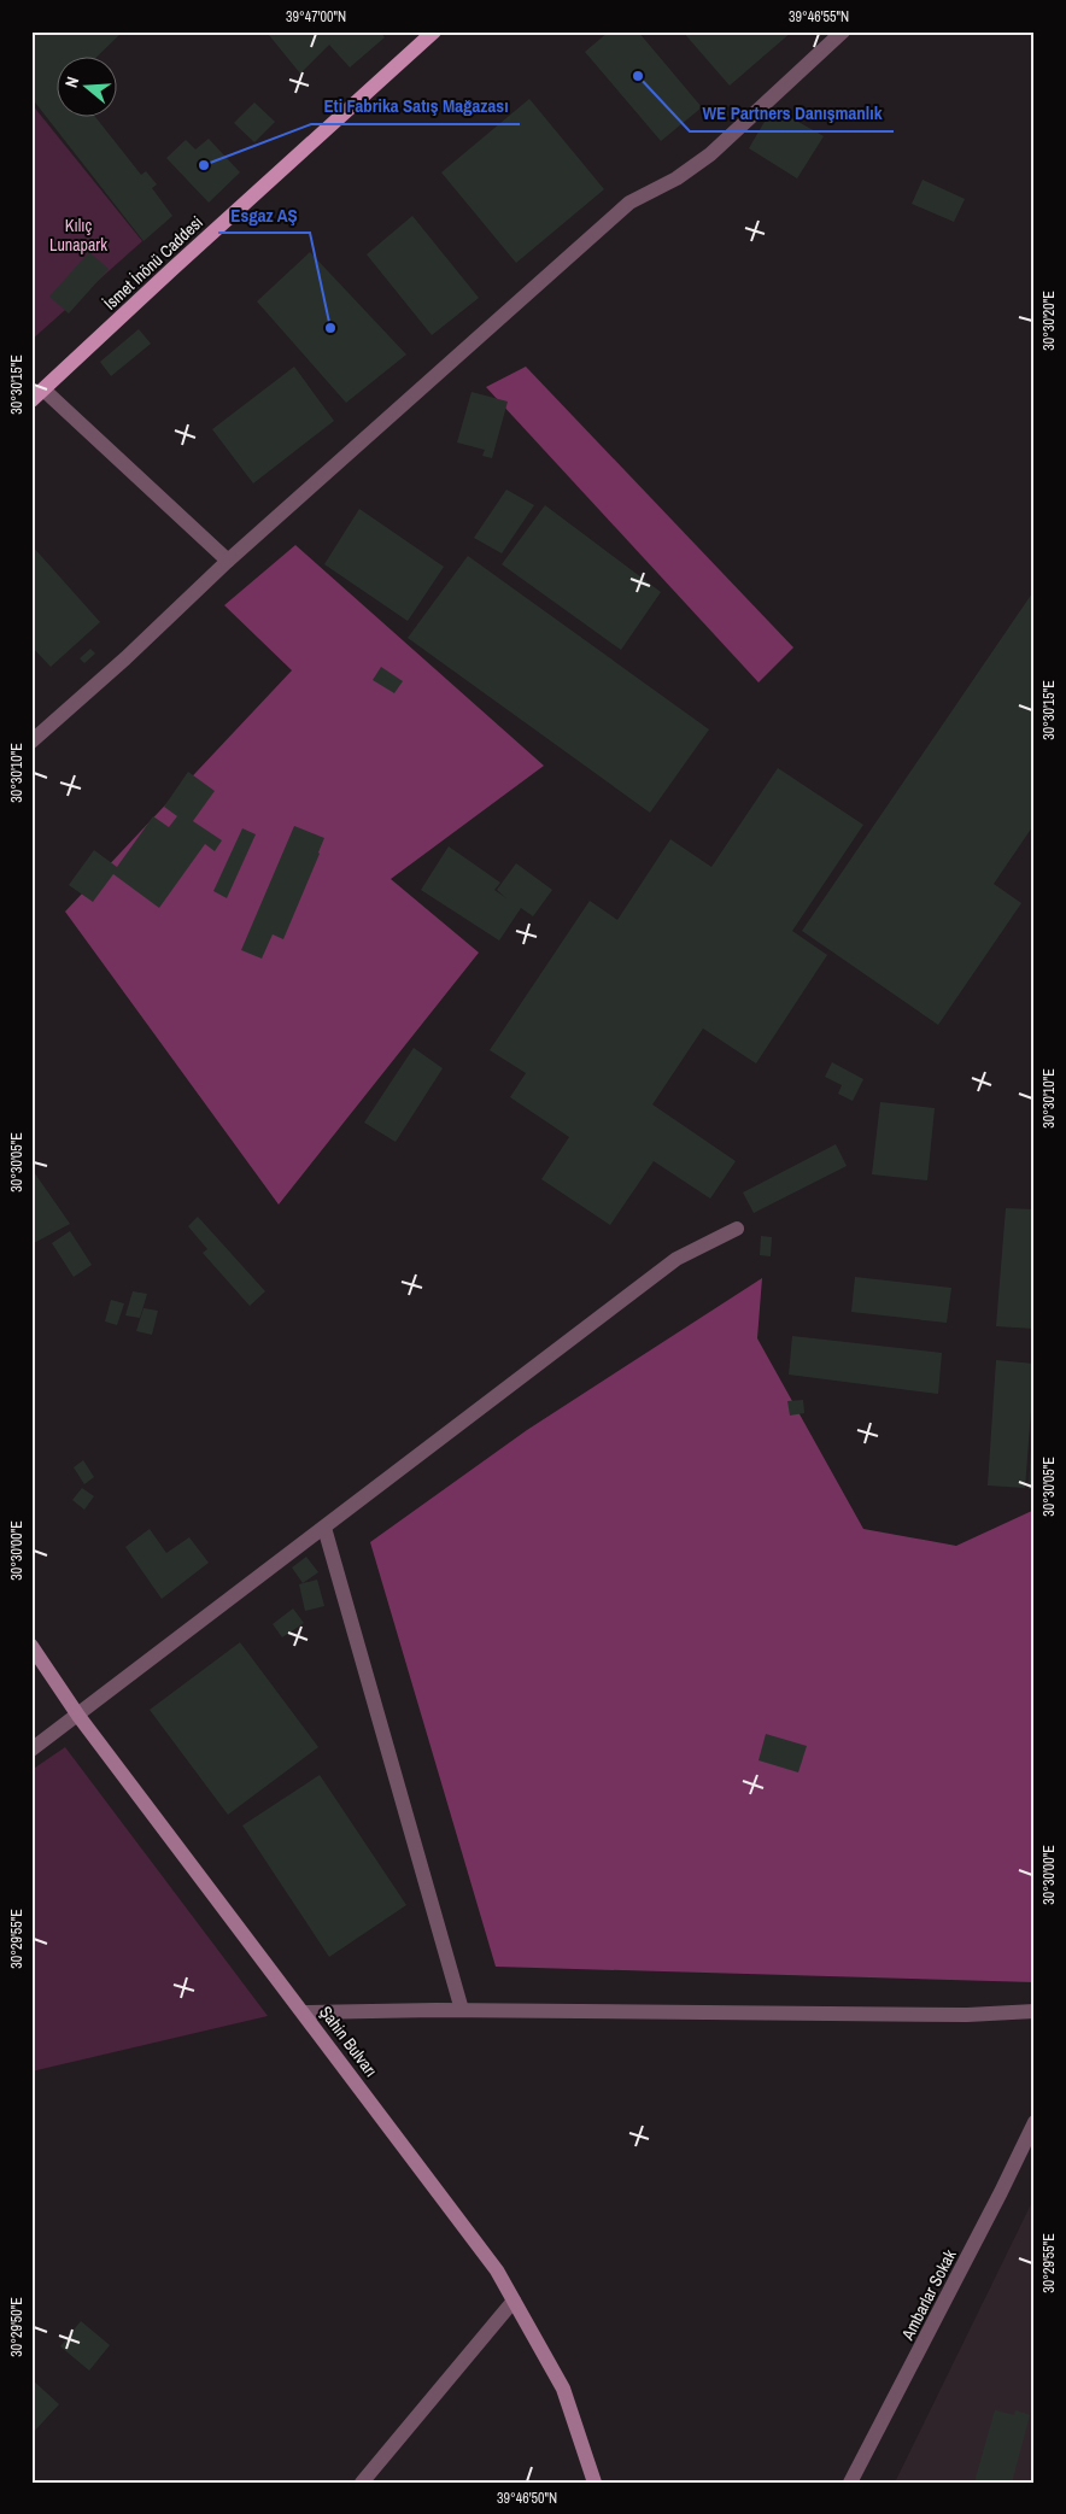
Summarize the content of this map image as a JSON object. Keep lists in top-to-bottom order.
{
  "streets": {
    "main road": ["İsmet İnönü Caddesi"],
    "street": ["Şahin Bulvarı", "Ambarlar Sokak"]
  },
  "parks": ["Kılıç Lunapark"],
  "places": ["WE Partners Danışmanlık", "Eti Fabrika Satış Mağazası", "Esgaz AŞ"],
  "north": "left",
  "coordinates": [
    "39°47'00\"N",
    "39°46'55\"N",
    "30°30'20\"E",
    "30°30'15\"E",
    "30°30'10\"E",
    "30°30'05\"E",
    "30°30'00\"E",
    "30°29'55\"E",
    "30°29'50\"E",
    "39°46'50\"N"
  ]
}
